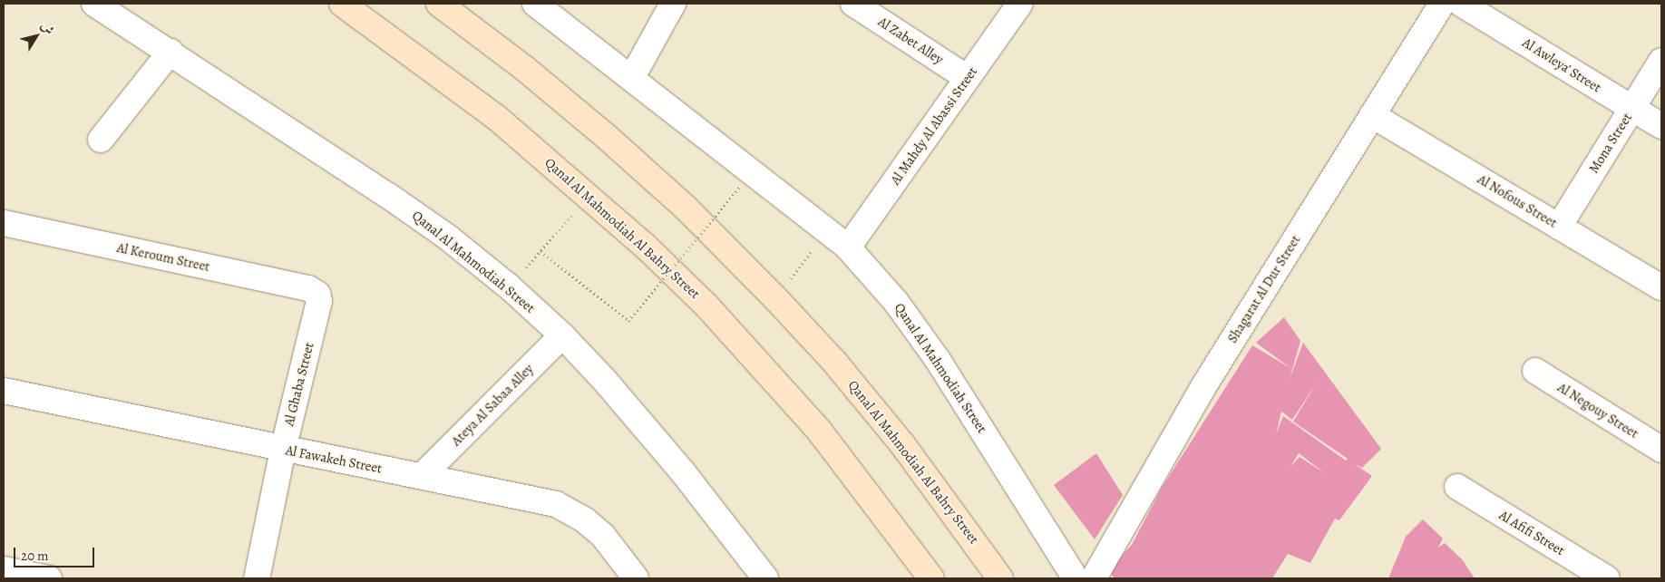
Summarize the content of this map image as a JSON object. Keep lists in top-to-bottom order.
{
  "streets": {
    "main road": ["Qanal Al Mahmodiah Al Bahry Street"],
    "street": [
      "Al Zabet Alley",
      "Al Awleya' Street",
      "Al Mahdy Al Abassi Street",
      "Mona Street",
      "Al Nofous Street",
      "Al Keroum Street",
      "Qanal Al Mahmodiah Street",
      "Shagarat Al Dur Street",
      "Al Ghaba Street",
      "Ateya Al Sabaa Alley",
      "Al Negouy Street",
      "Al Fawakeh Street",
      "Al Afifi Street"
    ]
  },
  "crossings": [
    ["Al Zabet Alley", "Al Mahdy Al Abassi Street"],
    ["Al Awleya' Street", "Mona Street"],
    ["Al Mahdy Al Abassi Street", "Qanal Al Mahmodiah Street"],
    ["Mona Street", "Al Nofous Street"],
    ["Al Nofous Street", "Shagarat Al Dur Street"],
    ["Al Keroum Street", "Al Ghaba Street"],
    ["Qanal Al Mahmodiah Street", "Ateya Al Sabaa Alley"],
    ["Al Ghaba Street", "Al Fawakeh Street"],
    ["Ateya Al Sabaa Alley", "Al Fawakeh Street"]
  ],
  "scale_bar": "20 m",
  "north": "top right"
}
